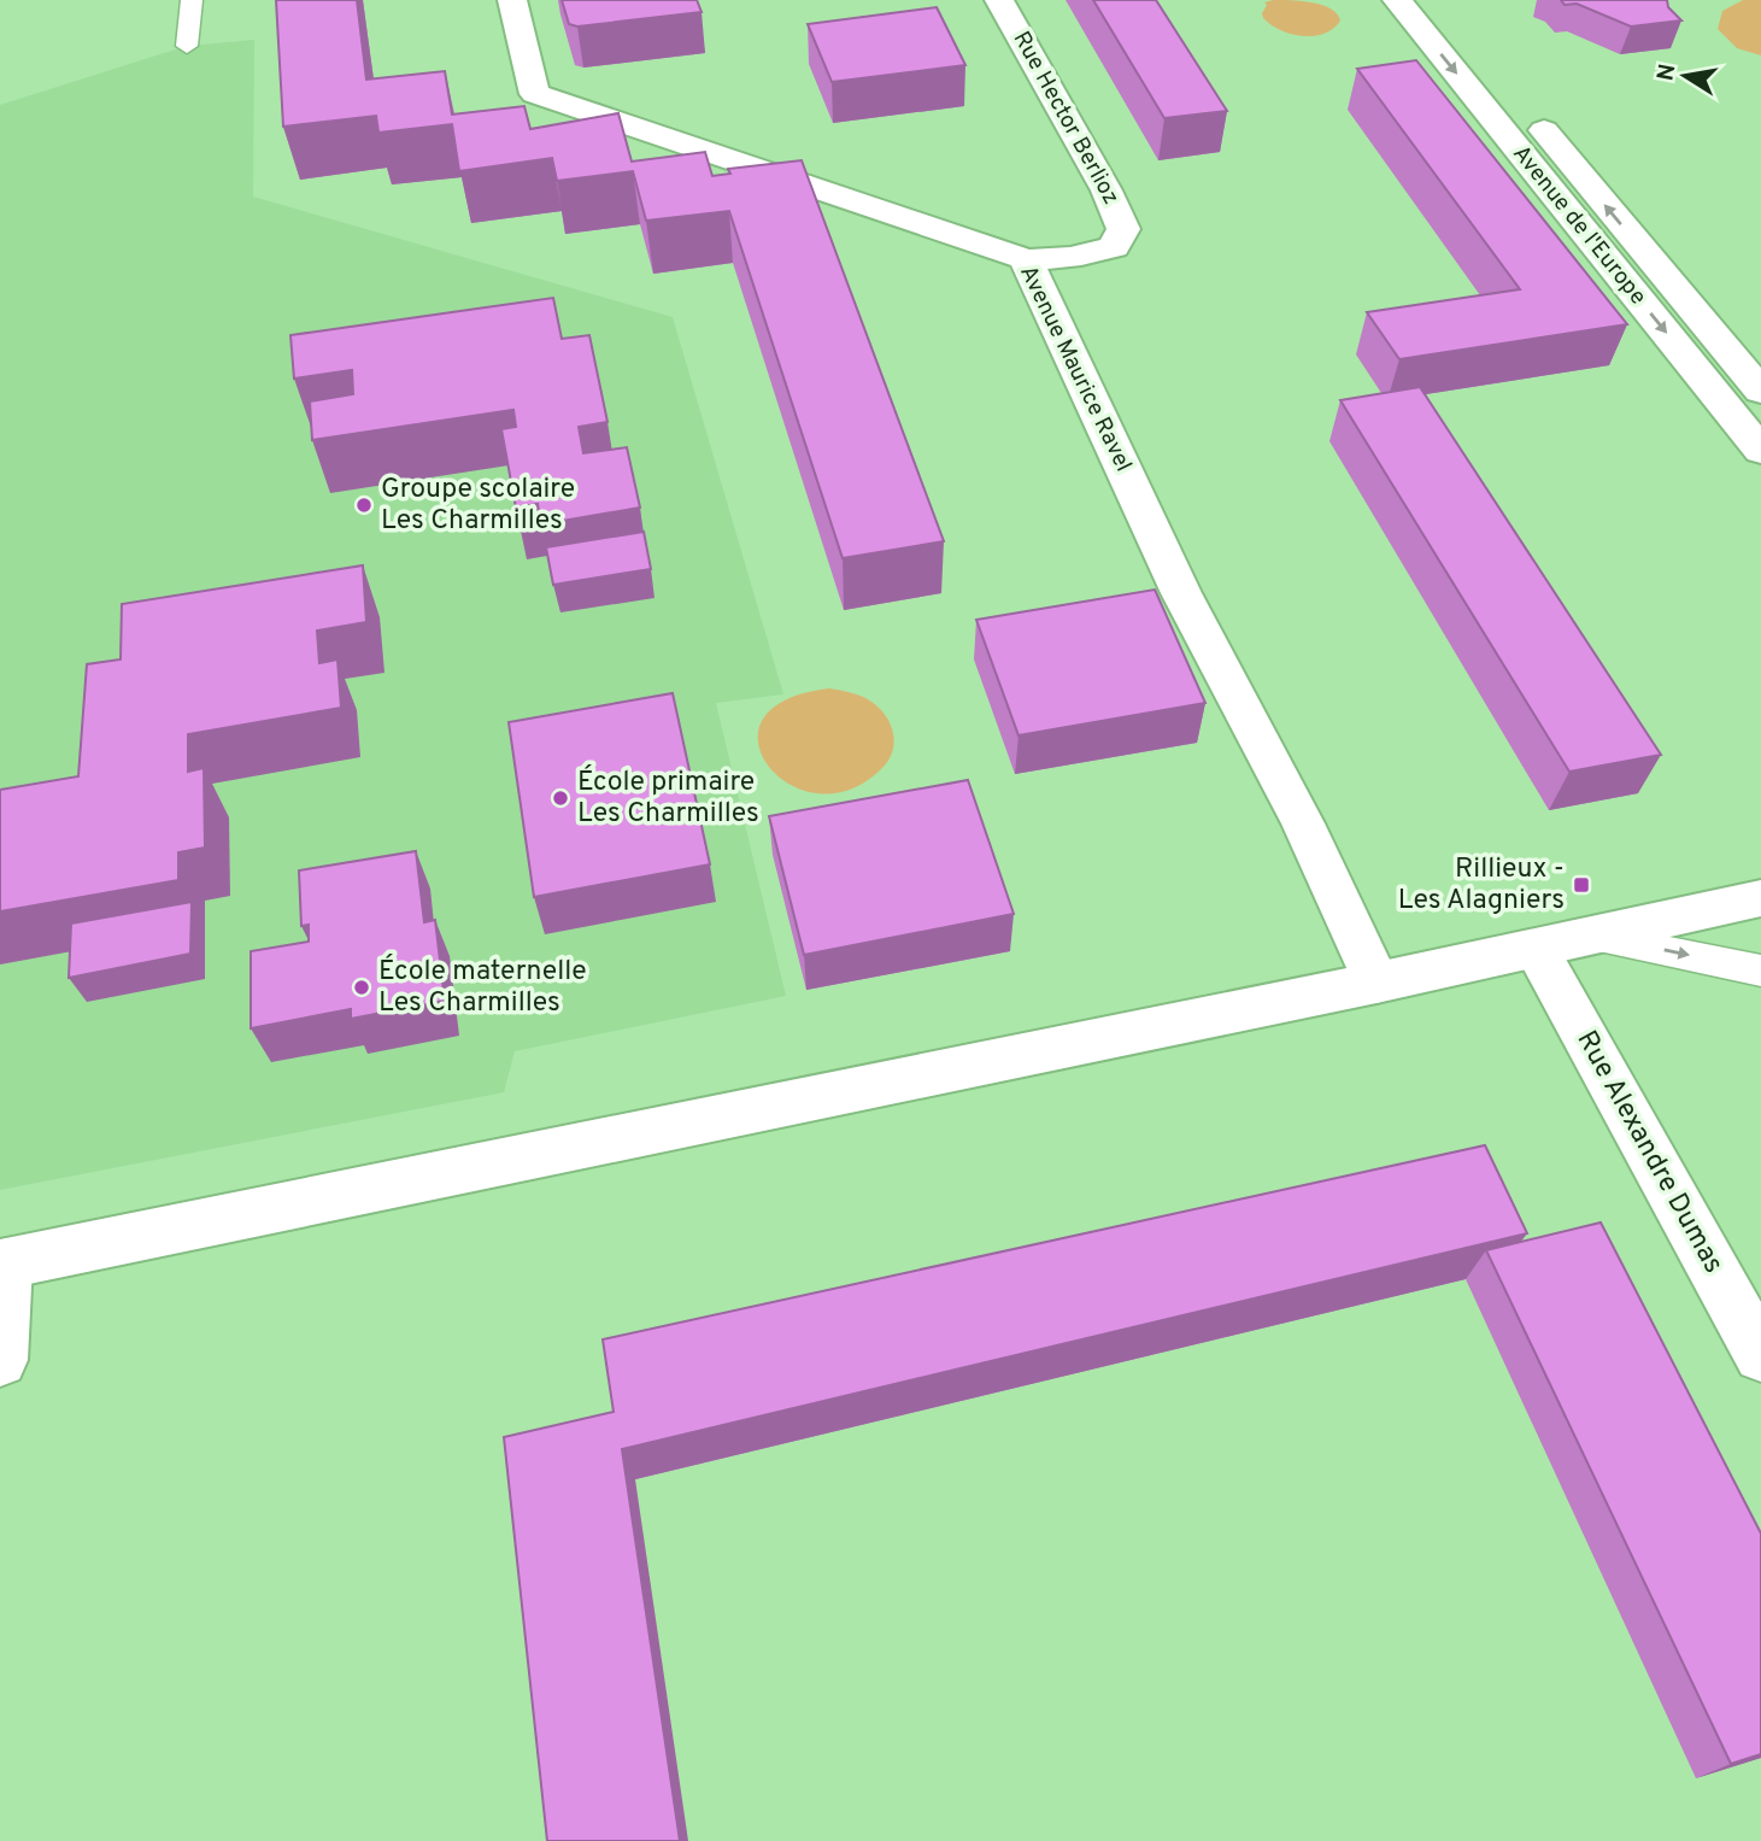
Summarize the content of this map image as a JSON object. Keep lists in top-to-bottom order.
{
  "streets": {
    "street": [
      "Rue Hector Berlioz",
      "Avenue de l'Europe",
      "Avenue Maurice Ravel",
      "Rue Alexandre Dumas"
    ]
  },
  "crossings": [
    ["Rue Hector Berlioz", "Avenue Maurice Ravel"]
  ],
  "places": {
    "other": ["Groupe scolaire Les Charmilles", "École primaire Les Charmilles", "École maternelle Les Charmilles"],
    "transit": ["Rillieux - Les Alagniers"]
  },
  "north": "left"
}
